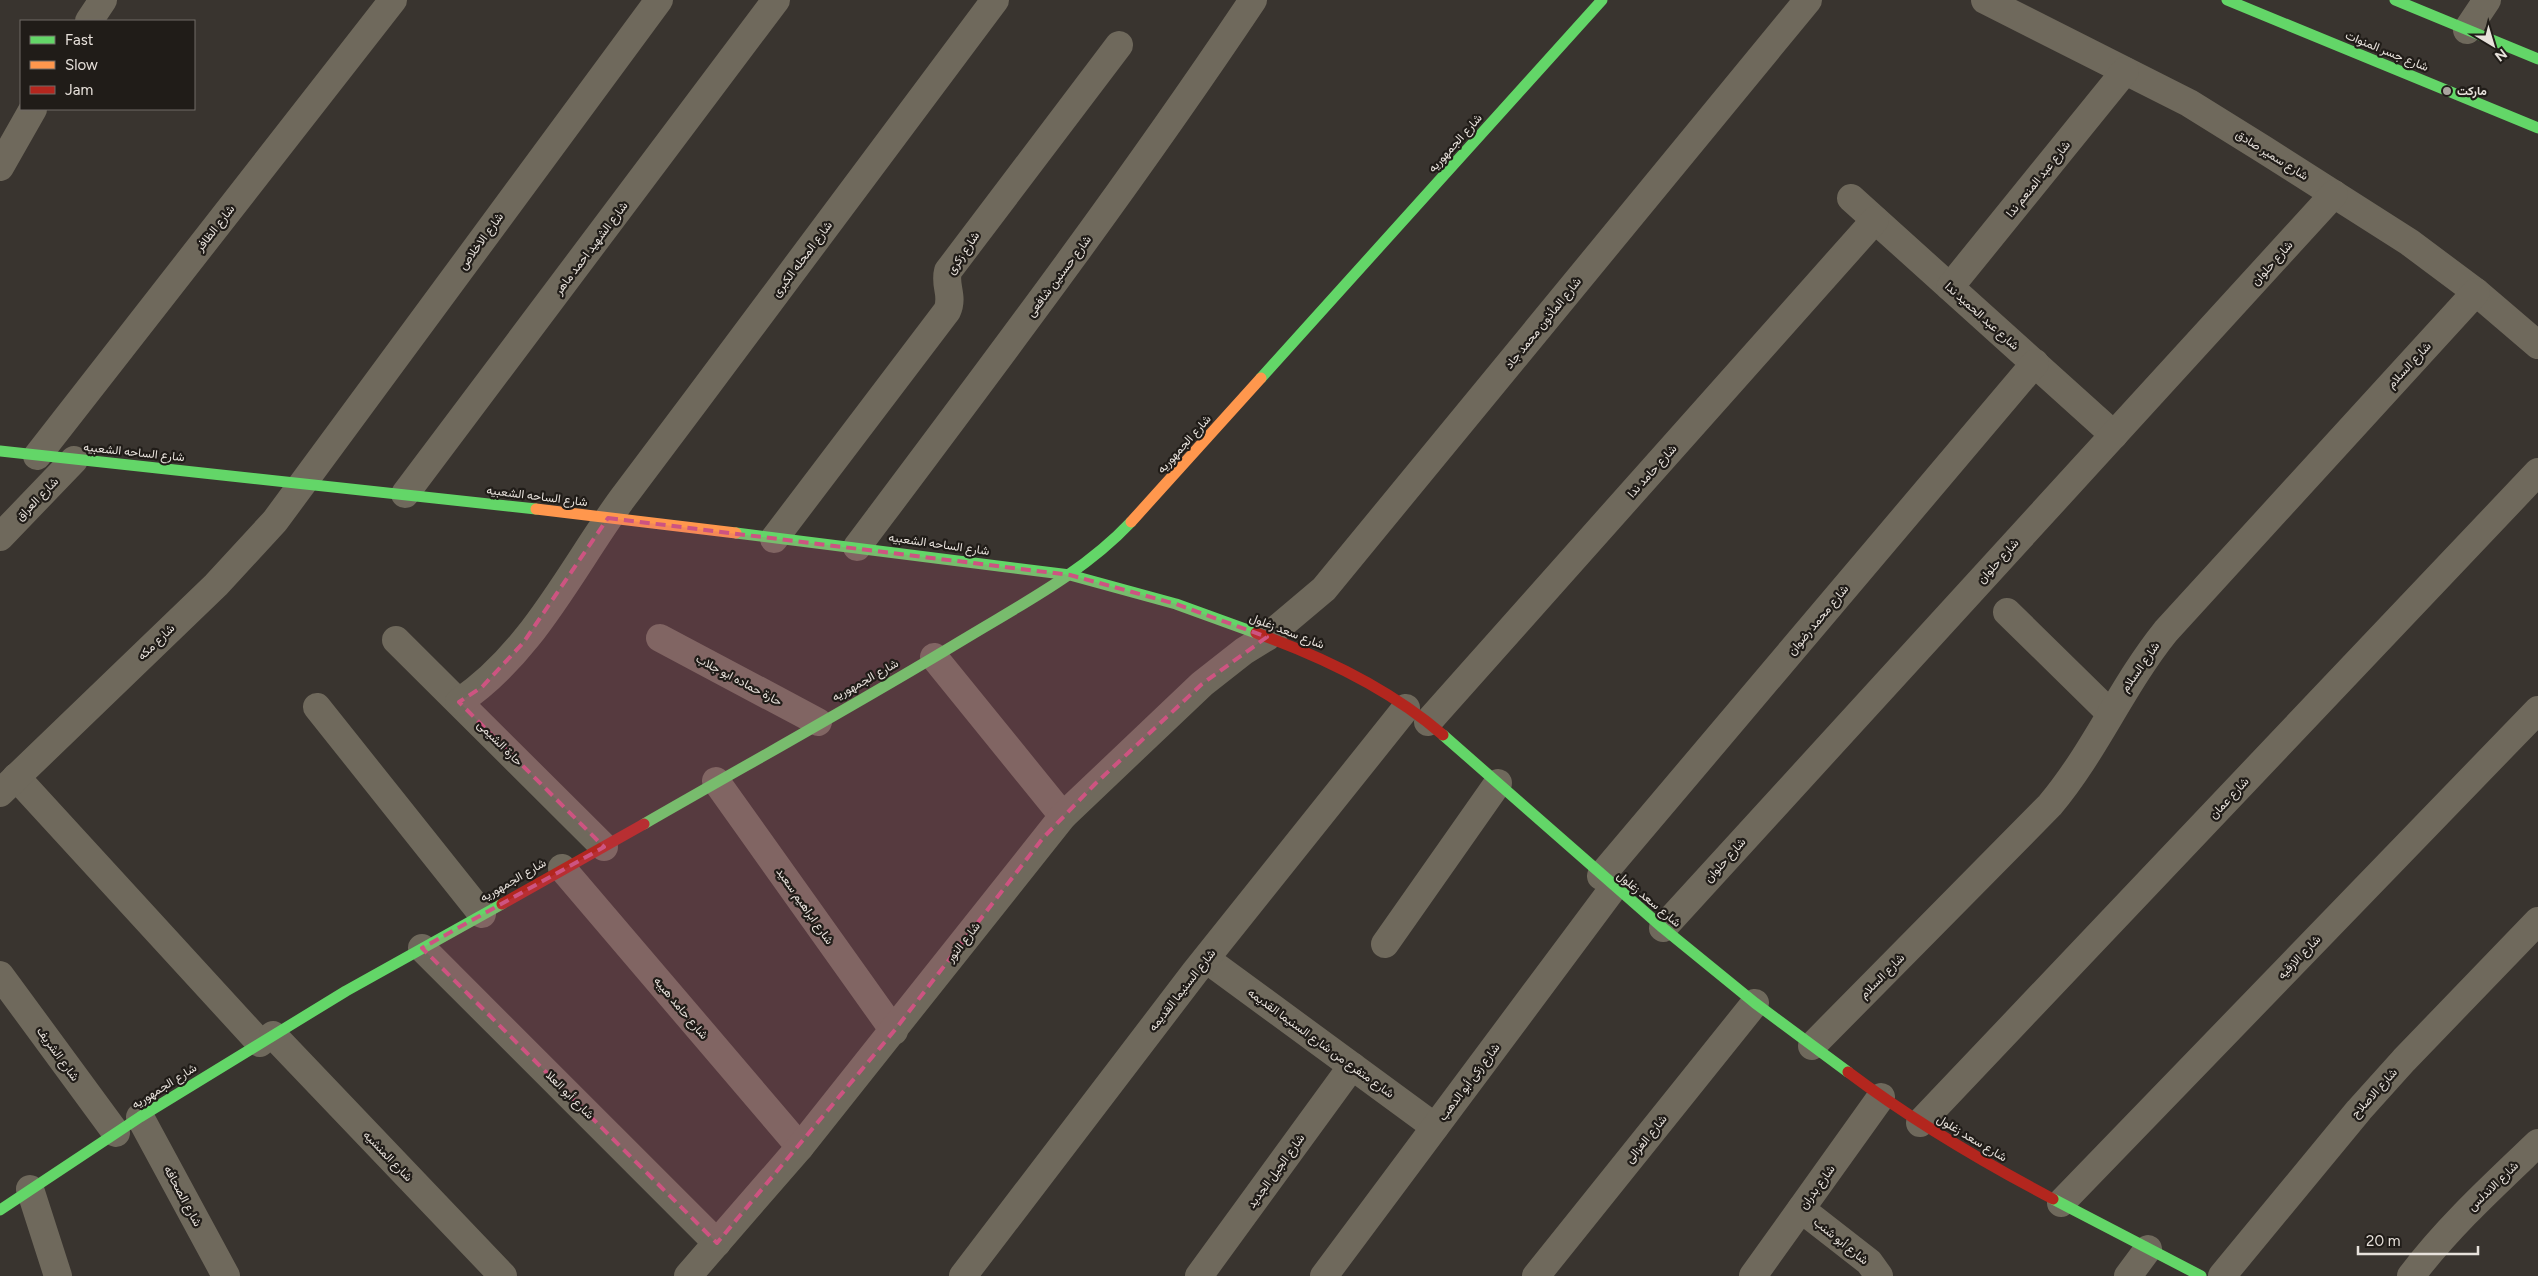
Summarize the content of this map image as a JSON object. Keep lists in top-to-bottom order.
{
  "streets": {
    "street": [
      "شارع جسر المنوات",
      "شارع الجمهوريه",
      "شارع سمير صادق",
      "شارع عبد المنعم ندا",
      "شارع الظافر",
      "شارع الاخلاص",
      "شارع الشهيد احمد ماهر",
      "شارع زكرى",
      "شارع المحله الكبرى",
      "شارع حلوان",
      "شارع حسنين شافعى",
      "شارع عبد الحميد ندا",
      "شارع المأذون محمد جاد",
      "شارع السلام",
      "شارع الساحه الشعبيه",
      "شارع حامد ندا",
      "شارع العراق",
      "شارع محمد رضوان",
      "شارع سعد زغلول",
      "شارع مكه",
      "حارة حماده ابو جلاب",
      "حارة الشيمى",
      "شارع عمان",
      "شارع ابراهيم سعيد",
      "شارع النور",
      "شارع الازقيه",
      "شارع السنيما القديمه",
      "شارع حامد هيبه",
      "شارع متفرع من شارع السنيما القديمه",
      "شارع الشريف",
      "شارع زكى أبو الدهب",
      "شارع الاصلاح",
      "شارع أبو العلا",
      "شارع الغزالى",
      "شارع المنشيه",
      "شارع الجيل الجديد",
      "شارع الاندلس",
      "شارع بدران",
      "شارع الصحافه",
      "شارع أبو شنب"
    ]
  },
  "crossings": [
    ["شارع الجمهوريه", "شارع الساحه الشعبيه"],
    ["شارع الجمهوريه", "شارع سعد زغلول"],
    ["شارع الجمهوريه", "حارة حماده ابو جلاب"],
    ["شارع الجمهوريه", "حارة الشيمى"],
    ["شارع الجمهوريه", "شارع ابراهيم سعيد"],
    ["شارع الجمهوريه", "شارع حامد هيبه"],
    ["شارع الجمهوريه", "شارع الشريف"],
    ["شارع الجمهوريه", "شارع أبو العلا"],
    ["شارع الجمهوريه", "شارع المنشيه"],
    ["شارع الجمهوريه", "شارع الصحافه"],
    ["شارع سمير صادق", "شارع عبد المنعم ندا"],
    ["شارع سمير صادق", "شارع حلوان"],
    ["شارع سمير صادق", "شارع السلام"],
    ["شارع عبد المنعم ندا", "شارع عبد الحميد ندا"],
    ["شارع الظافر", "شارع الساحه الشعبيه"],
    ["شارع الاخلاص", "شارع الساحه الشعبيه"],
    ["شارع الاخلاص", "شارع مكه"],
    ["شارع الشهيد احمد ماهر", "شارع الساحه الشعبيه"],
    ["شارع زكرى", "شارع الساحه الشعبيه"],
    ["شارع المحله الكبرى", "شارع الساحه الشعبيه"],
    ["شارع المحله الكبرى", "حارة الشيمى"],
    ["شارع حلوان", "شارع عبد الحميد ندا"],
    ["شارع حلوان", "شارع سعد زغلول"],
    ["شارع حسنين شافعى", "شارع الساحه الشعبيه"],
    ["شارع عبد الحميد ندا", "شارع حامد ندا"],
    ["شارع عبد الحميد ندا", "شارع محمد رضوان"],
    ["شارع المأذون محمد جاد", "شارع سعد زغلول"],
    ["شارع المأذون محمد جاد", "شارع النور"],
    ["شارع السلام", "شارع سعد زغلول"],
    ["شارع الساحه الشعبيه", "شارع العراق"],
    ["شارع الساحه الشعبيه", "شارع سعد زغلول"],
    ["شارع الساحه الشعبيه", "شارع مكه"],
    ["شارع حامد ندا", "شارع سعد زغلول"],
    ["شارع حامد ندا", "شارع السنيما القديمه"],
    ["شارع محمد رضوان", "شارع سعد زغلول"],
    ["شارع محمد رضوان", "شارع زكى أبو الدهب"],
    ["شارع سعد زغلول", "شارع عمان"],
    ["شارع سعد زغلول", "شارع النور"],
    ["شارع سعد زغلول", "شارع الازقيه"],
    ["شارع سعد زغلول", "شارع السنيما القديمه"],
    ["شارع سعد زغلول", "شارع زكى أبو الدهب"],
    ["شارع سعد زغلول", "شارع الغزالى"],
    ["شارع سعد زغلول", "شارع بدران"],
    ["شارع مكه", "شارع المنشيه"],
    ["شارع ابراهيم سعيد", "شارع النور"],
    ["شارع النور", "شارع حامد هيبه"],
    ["شارع النور", "شارع أبو العلا"],
    ["شارع السنيما القديمه", "شارع متفرع من شارع السنيما القديمه"],
    ["شارع متفرع من شارع السنيما القديمه", "شارع زكى أبو الدهب"],
    ["شارع متفرع من شارع السنيما القديمه", "شارع الجيل الجديد"],
    ["شارع بدران", "شارع أبو شنب"]
  ],
  "places": ["ماركت"],
  "legend": ["Fast", "Slow", "Jam"],
  "scale_bar": "20 m",
  "north": "bottom right"
}
